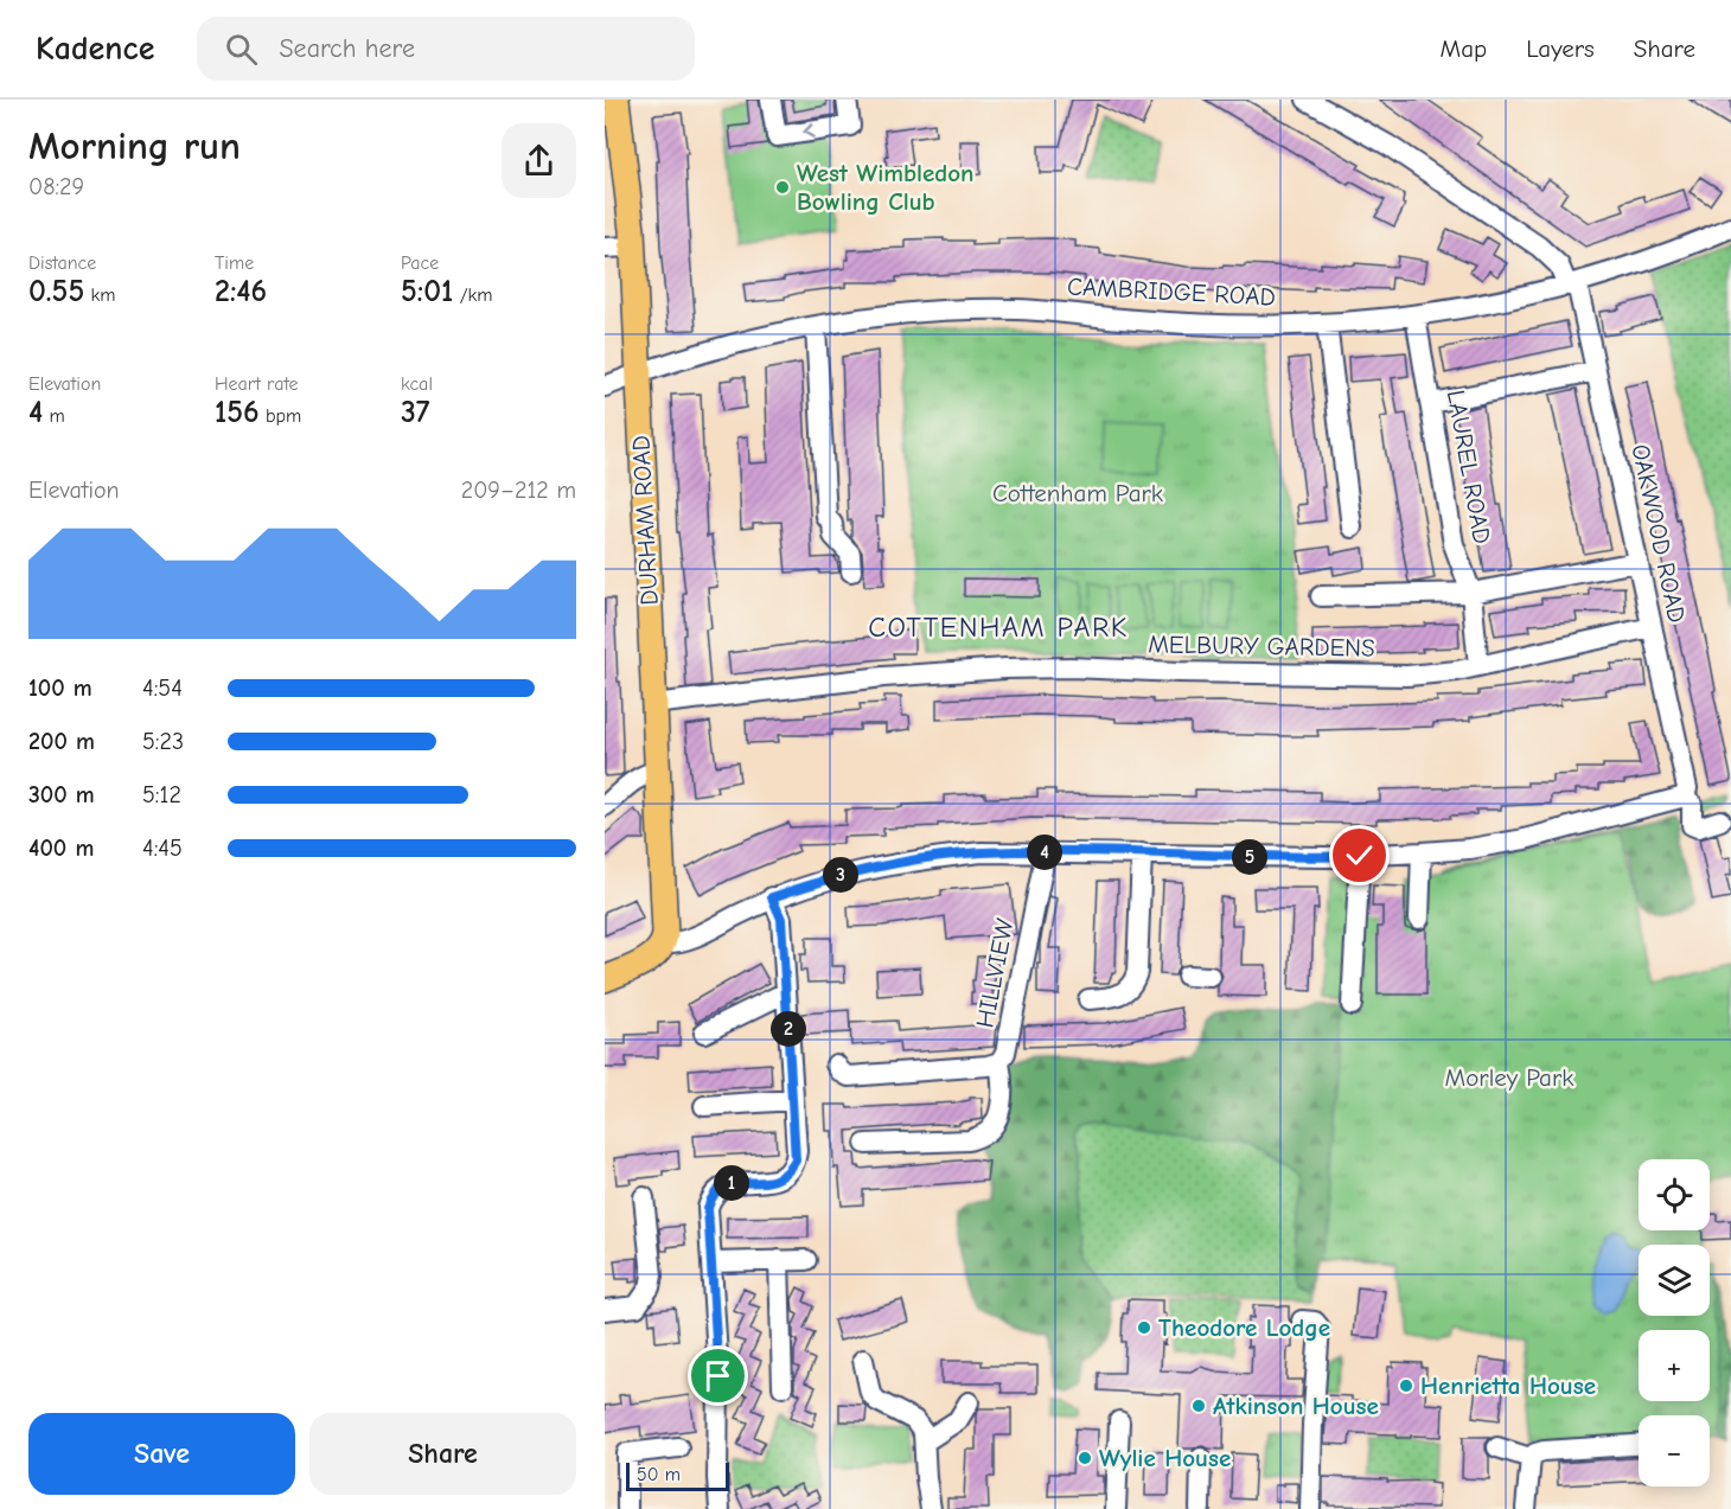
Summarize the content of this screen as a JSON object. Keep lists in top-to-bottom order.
{
  "streets": {
    "main road": ["DURHAM ROAD"],
    "street": [
      "CAMBRIDGE ROAD",
      "LAUREL ROAD",
      "OAKWOOD ROAD",
      "MELBURY GARDENS",
      "HILLVIEW"
    ]
  },
  "crossings": [
    ["CAMBRIDGE ROAD", "LAUREL ROAD"],
    ["CAMBRIDGE ROAD", "DURHAM ROAD"],
    ["CAMBRIDGE ROAD", "OAKWOOD ROAD"],
    ["LAUREL ROAD", "MELBURY GARDENS"],
    ["DURHAM ROAD", "MELBURY GARDENS"],
    ["OAKWOOD ROAD", "MELBURY GARDENS"]
  ],
  "districts": ["COTTENHAM PARK"],
  "parks": ["Cottenham Park", "Morley Park"],
  "places": [
    "West Wimbledon Bowling Club",
    "Theodore Lodge",
    "Henrietta House",
    "Atkinson House",
    "Wylie House"
  ],
  "scale_bar": "50 m",
  "page": {
    "header": "Kadence",
    "search": "Search here",
    "nav": ["Map", "Layers", "Share"],
    "heading": ["Morning run", "08:29"],
    "stats": [
      ["Distance", "0.55 km"],
      ["Time", "2:46"],
      ["Pace", "5:01 /km"],
      ["Elevation", "4 m"],
      ["Heart rate", "156 bpm"],
      ["kcal", "37"]
    ],
    "chart": ["Elevation", "209–212 m"],
    "list": [
      {
        "name": "100 m",
        "note": "4:54"
      },
      {
        "name": "200 m",
        "note": "5:23"
      },
      {
        "name": "300 m",
        "note": "5:12"
      },
      {
        "name": "400 m",
        "note": "4:45"
      }
    ],
    "pins": [
      "4",
      "5",
      "3",
      "2",
      "1"
    ],
    "map_buttons": ["+", "−"],
    "buttons": ["Save", "Share"],
    "scale": "50 m"
  }
}
